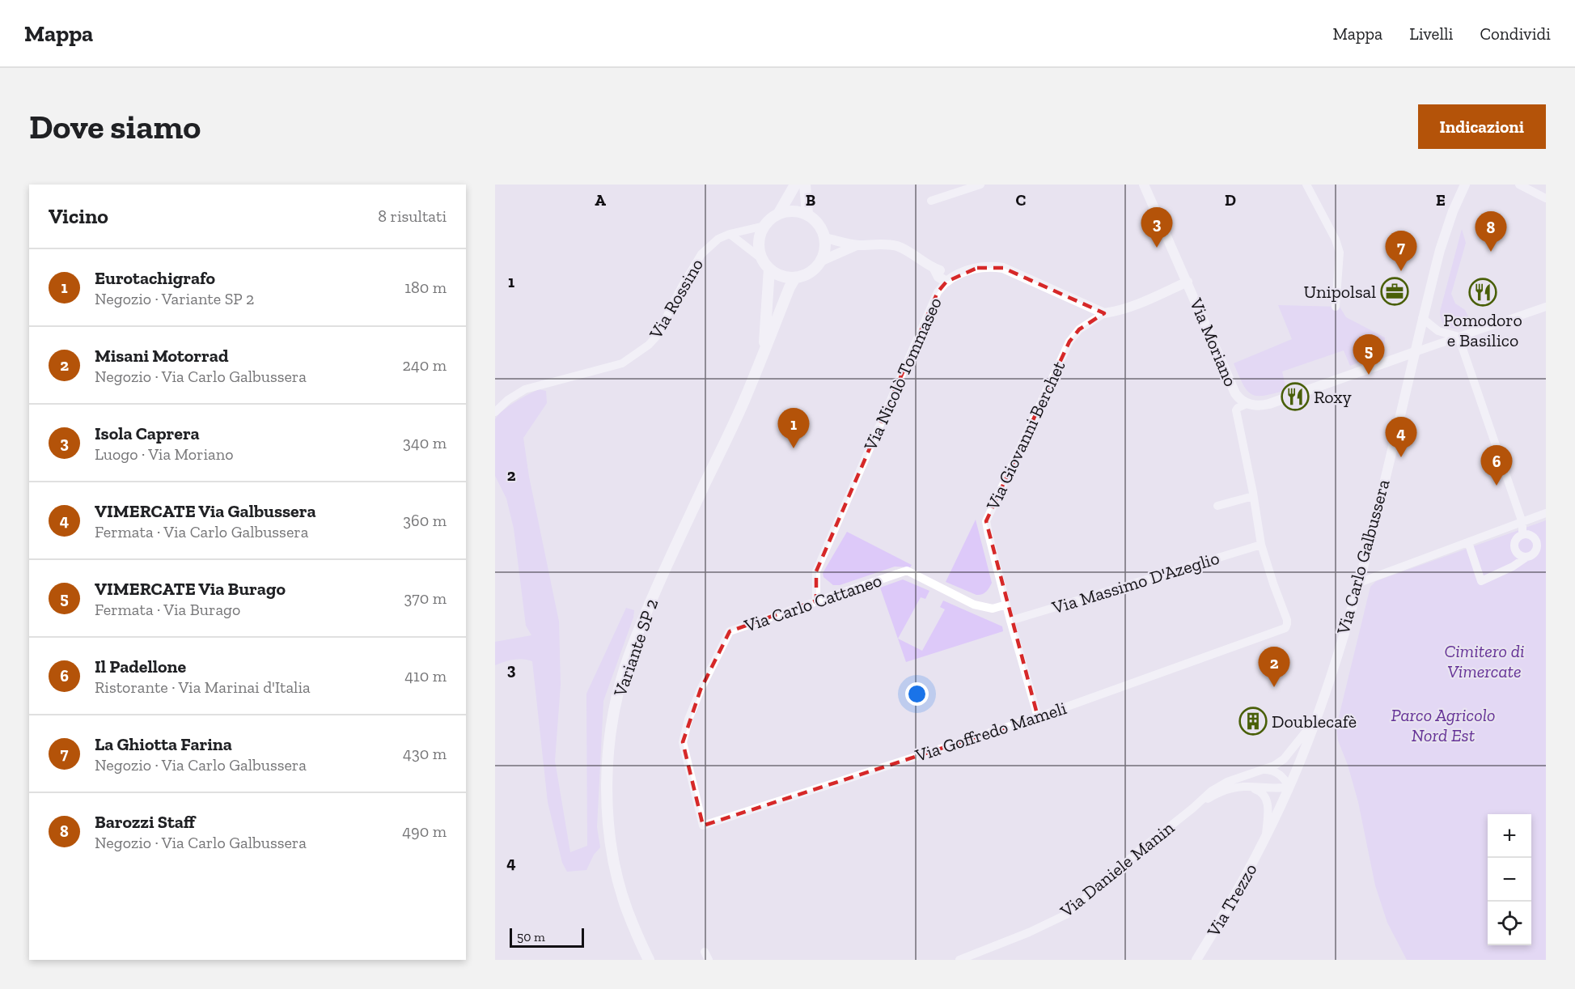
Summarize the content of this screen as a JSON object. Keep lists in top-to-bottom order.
{
  "streets": {
    "main road": ["Variante SP 2"],
    "street": [
      "Via Rossino",
      "Via Moriano",
      "Via Nicolò Tommaseo",
      "Via Giovanni Berchet",
      "Via Carlo Galbussera",
      "Via Massimo D'Azeglio",
      "Via Carlo Cattaneo",
      "Via Goffredo Mameli",
      "Via Daniele Manin",
      "Via Trezzo"
    ]
  },
  "crossings": [
    ["Via Rossino", "Variante SP 2"],
    ["Via Moriano", "Via Massimo D'Azeglio"],
    ["Via Moriano", "Via Goffredo Mameli"],
    ["Via Nicolò Tommaseo", "Via Giovanni Berchet"],
    ["Via Nicolò Tommaseo", "Via Carlo Cattaneo"],
    ["Via Giovanni Berchet", "Via Massimo D'Azeglio"],
    ["Via Giovanni Berchet", "Via Carlo Cattaneo"],
    ["Via Giovanni Berchet", "Via Goffredo Mameli"],
    ["Via Carlo Galbussera", "Via Daniele Manin"],
    ["Via Carlo Galbussera", "Via Trezzo"],
    ["Via Carlo Cattaneo", "Via Goffredo Mameli"]
  ],
  "parks": ["Cimitero di Vimercate", "Parco Agricolo Nord Est"],
  "places": {
    "office": ["Unipolsal"],
    "restaurant": ["Pomodoro e Basilico", "Roxy"],
    "building": ["Doublecafè"]
  },
  "scale_bar": "50 m",
  "page": {
    "header": "Mappa",
    "nav": ["Mappa", "Livelli", "Condividi"],
    "buttons": "Indicazioni",
    "title": "Dove siamo",
    "heading": ["Vicino", "8 risultati"],
    "pins": [
      "3",
      "8",
      "7",
      "5",
      "1",
      "4",
      "6",
      "2"
    ],
    "list": [
      {
        "mark": "1",
        "name": "Eurotachigrafo",
        "note": "Negozio · Variante SP 2",
        "value": "180 m"
      },
      {
        "mark": "2",
        "name": "Misani Motorrad",
        "note": "Negozio · Via Carlo Galbussera",
        "value": "240 m"
      },
      {
        "mark": "3",
        "name": "Isola Caprera",
        "note": "Luogo · Via Moriano",
        "value": "340 m"
      },
      {
        "mark": "4",
        "name": "VIMERCATE Via Galbussera",
        "note": "Fermata · Via Carlo Galbussera",
        "value": "360 m"
      },
      {
        "mark": "5",
        "name": "VIMERCATE Via Burago",
        "note": "Fermata · Via Burago",
        "value": "370 m"
      },
      {
        "mark": "6",
        "name": "Il Padellone",
        "note": "Ristorante · Via Marinai d'Italia",
        "value": "410 m"
      },
      {
        "mark": "7",
        "name": "La Ghiotta Farina",
        "note": "Negozio · Via Carlo Galbussera",
        "value": "430 m"
      },
      {
        "mark": "8",
        "name": "Barozzi Staff",
        "note": "Negozio · Via Carlo Galbussera",
        "value": "490 m"
      }
    ],
    "map_buttons": ["+", "−"],
    "scale": "50 m"
  },
  "grid": {
    "columns": [
      "A",
      "B",
      "C",
      "D",
      "E"
    ],
    "rows": [
      "1",
      "2",
      "3",
      "4"
    ]
  }
}
